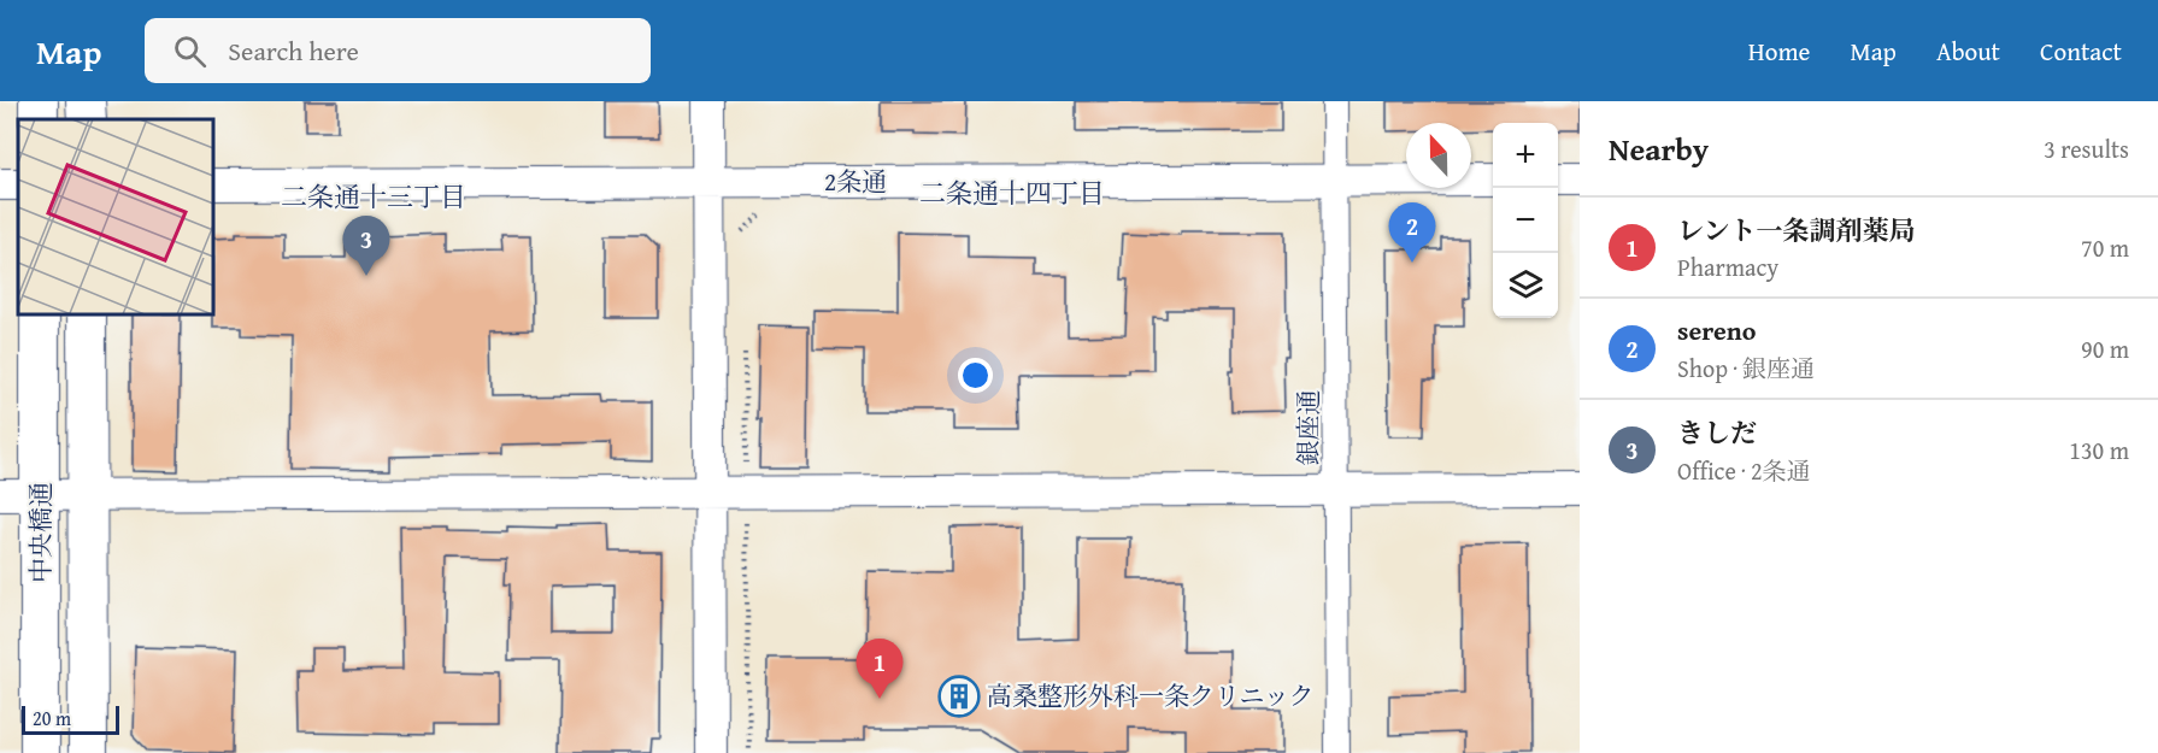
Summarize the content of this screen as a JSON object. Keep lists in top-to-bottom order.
{
  "streets": {
    "street": ["2条通", "銀座通", "中央橋通"]
  },
  "crossings": [
    ["2条通", "銀座通"]
  ],
  "districts": ["二条通十四丁目", "二条通十三丁目"],
  "places": {
    "building": ["高桑整形外科一条クリニック"]
  },
  "scale_bar": "20 m",
  "north": "top",
  "page": {
    "header": "Map",
    "search": "Search here",
    "nav": [
      "Home",
      "Map",
      "About",
      "Contact"
    ],
    "heading": ["Nearby", "3 results"],
    "map_buttons": ["+", "−"],
    "list": [
      {
        "mark": "1",
        "name": "レント一条調剤薬局",
        "note": "Pharmacy",
        "value": "70 m"
      },
      {
        "mark": "2",
        "name": "sereno",
        "note": "Shop · 銀座通",
        "value": "90 m"
      },
      {
        "mark": "3",
        "name": "きしだ",
        "note": "Office · 2条通",
        "value": "130 m"
      }
    ],
    "pins": ["2", "3", "1"],
    "scale": "20 m"
  }
}
